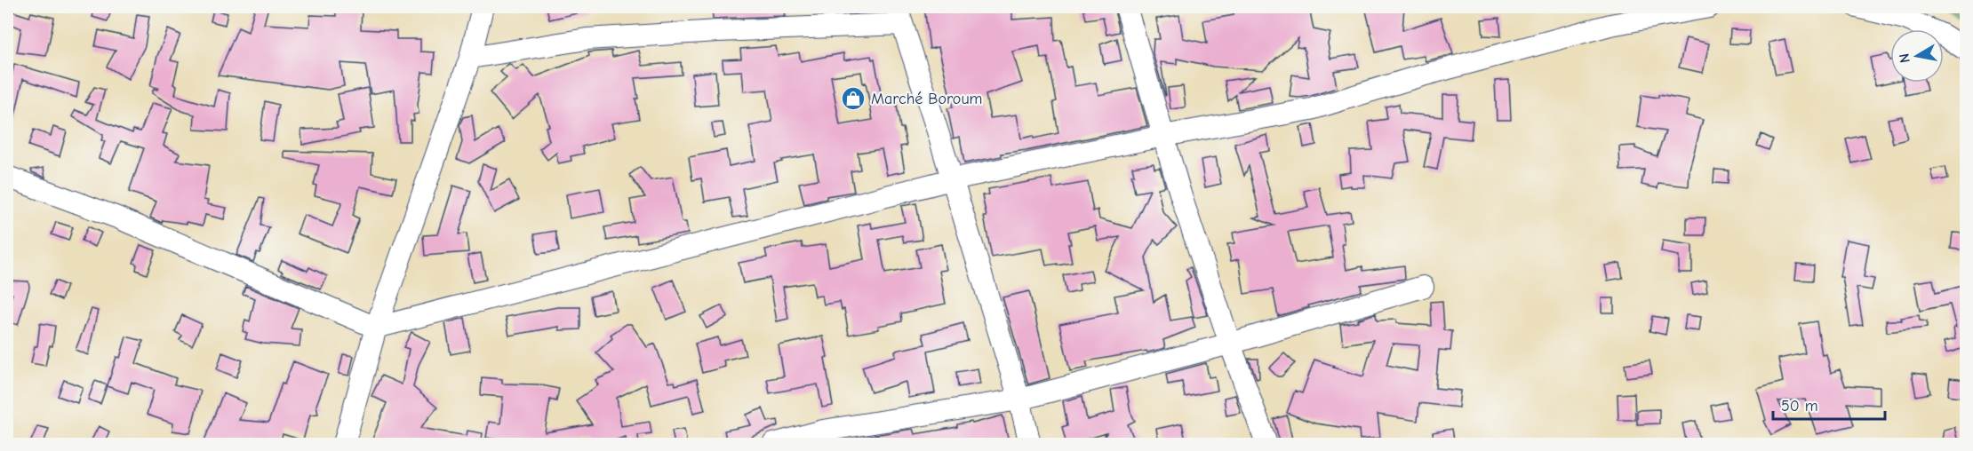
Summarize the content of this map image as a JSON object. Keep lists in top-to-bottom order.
{
  "places": {
    "shop": ["Marché Boroum"]
  },
  "scale_bar": "50 m",
  "north": "left"
}
